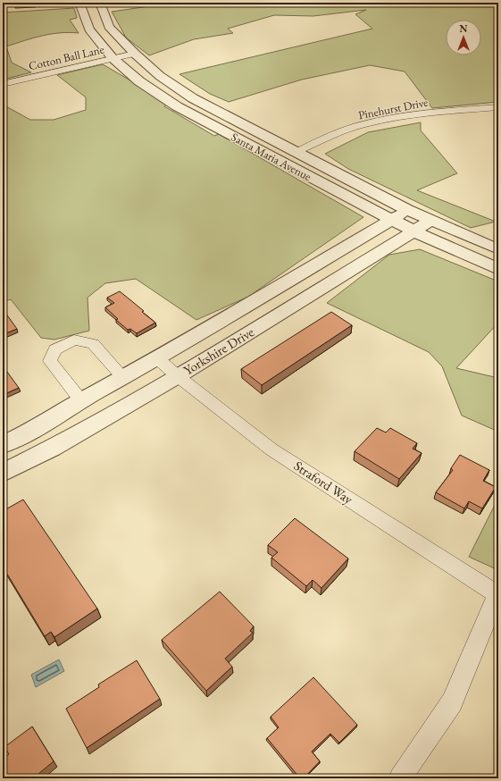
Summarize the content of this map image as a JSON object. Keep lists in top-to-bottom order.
{
  "streets": {
    "street": [
      "Cotton Ball Lane",
      "Pinehurst Drive",
      "Santa Maria Avenue",
      "Yorkshire Drive",
      "Straford Way"
    ]
  },
  "crossings": [
    ["Cotton Ball Lane", "Santa Maria Avenue"],
    ["Pinehurst Drive", "Santa Maria Avenue"],
    ["Santa Maria Avenue", "Yorkshire Drive"],
    ["Yorkshire Drive", "Straford Way"]
  ],
  "north": "top"
}
